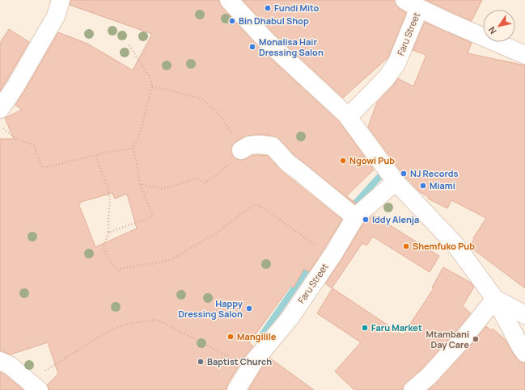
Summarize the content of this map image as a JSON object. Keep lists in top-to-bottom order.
{
  "streets": {
    "street": ["Faru Street"]
  },
  "places": [
    "Fundi Mito",
    "Bin Dhabul Shop",
    "Monalisa Hair Dressing Salon",
    "Ngowi Pub",
    "NJ Records",
    "Miami",
    "Iddy Alenja",
    "Shemfuko Pub",
    "Happy Dressing Salon",
    "Faru Market",
    "Mangilile",
    "Mtambani Day Care",
    "Baptist Church"
  ],
  "north": "bottom left"
}
